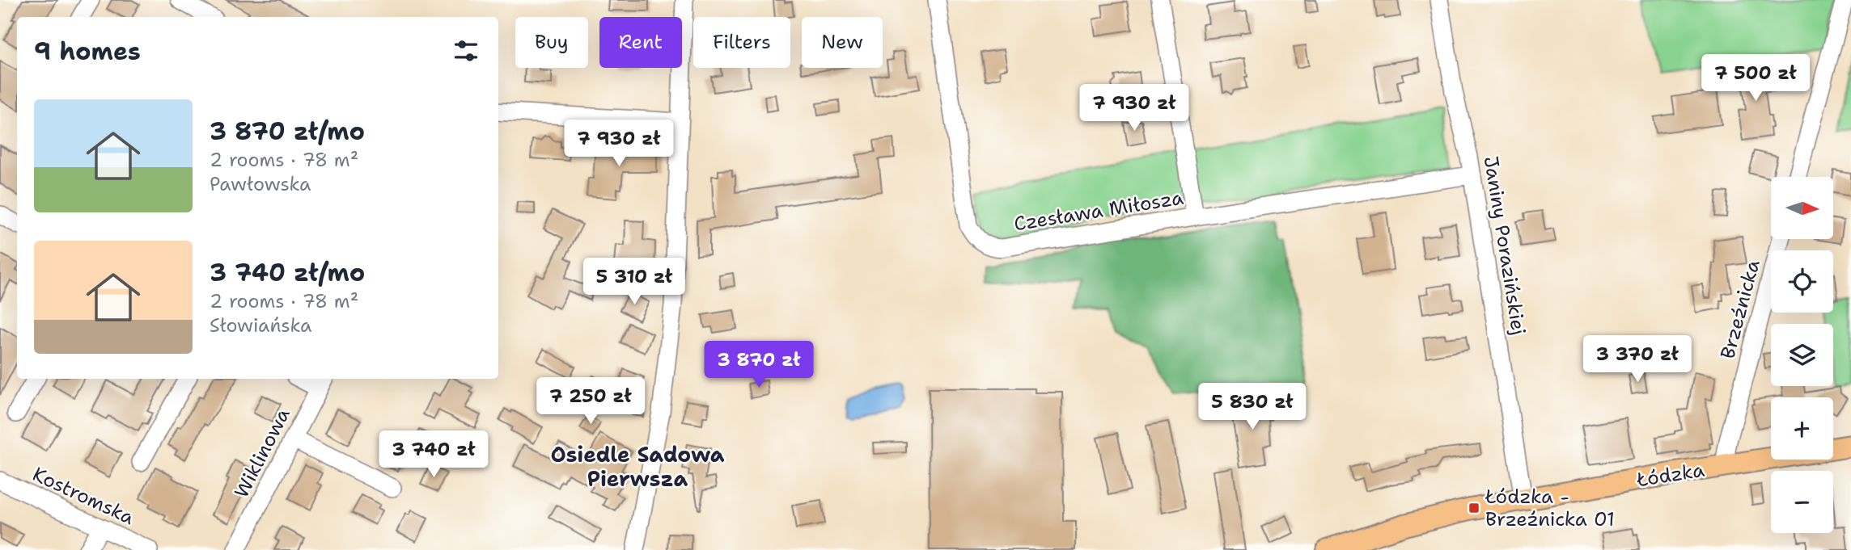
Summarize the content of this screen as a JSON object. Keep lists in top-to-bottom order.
{
  "streets": {
    "main road": ["Łódzka"],
    "street": [
      "Czesława Miłosza",
      "Janiny Porazińskiej",
      "Brzeźnicka",
      "Wiklinowa",
      "Kostromska"
    ]
  },
  "crossings": [
    ["Czesława Miłosza", "Janiny Porazińskiej"],
    ["Janiny Porazińskiej", "Łódzka"],
    ["Brzeźnicka", "Łódzka"]
  ],
  "districts": ["Osiedle Sadowa Pierwsza"],
  "places": {
    "transit": ["Łódzka - Brzeźnicka 01"]
  },
  "north": "right",
  "page": {
    "chip": [
      "Buy",
      "Rent",
      "Filters",
      "New"
    ],
    "heading": "9 homes",
    "price": [
      "7 500 zł",
      "7 930 zł",
      "7 930 zł",
      "5 310 zł",
      "3 370 zł",
      "3 870 zł",
      "7 250 zł",
      "5 830 zł",
      "3 740 zł"
    ],
    "list": [
      {
        "name": "3 870 zł/mo",
        "note": "2 rooms · 78 m² · Pawłowska"
      },
      {
        "name": "3 740 zł/mo",
        "note": "2 rooms · 78 m² · Słowiańska"
      }
    ],
    "map_buttons": ["+", "−"]
  }
}
